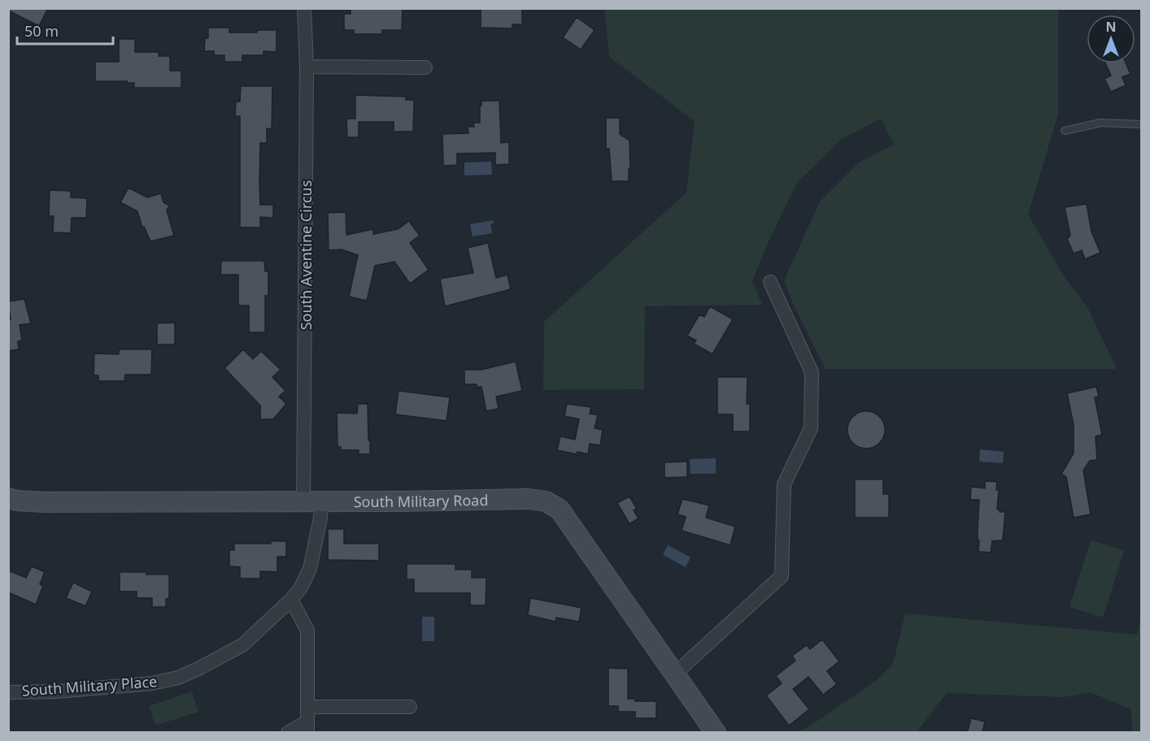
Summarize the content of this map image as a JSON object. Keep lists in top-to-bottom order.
{
  "streets": {
    "street": ["South Aventine Circus", "South Military Road", "South Military Place"]
  },
  "crossings": [
    ["South Aventine Circus", "South Military Road"],
    ["South Aventine Circus", "South Military Place"],
    ["South Military Road", "South Military Place"]
  ],
  "scale_bar": "50 m",
  "north": "top"
}
